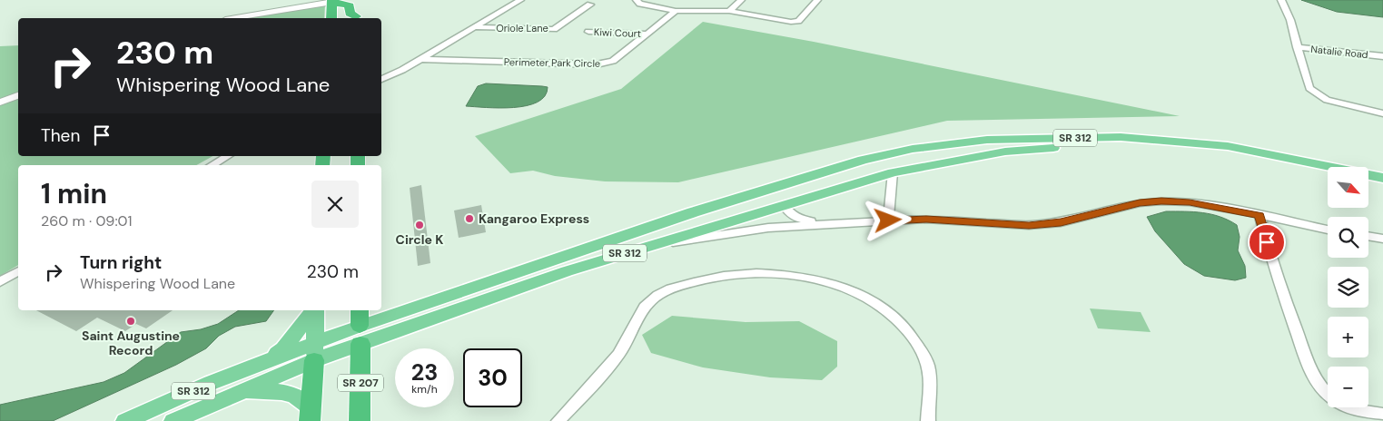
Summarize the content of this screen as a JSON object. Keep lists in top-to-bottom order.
{
  "streets": {
    "highway": ["SR 207"],
    "main road": ["SR 312"],
    "street": [
      "Oriole Lane",
      "Kiwi Court",
      "Natalie Road",
      "Perimeter Park Circle"
    ]
  },
  "crossings": [
    ["Kiwi Court", "Perimeter Park Circle"],
    ["SR 312", "SR 207"]
  ],
  "places": ["Kangaroo Express", "Circle K", "Saint Augustine Record"],
  "north": "bottom right",
  "page": {
    "turn": ["230 m", "Whispering Wood Lane"],
    "then": "Then",
    "heading": ["1 min", "260 m · 09:01"],
    "map_buttons": ["+", "−"],
    "list": [
      {
        "name": "Turn right",
        "note": "Whispering Wood Lane",
        "value": "230 m"
      }
    ],
    "speed": "23 km/h",
    "limit": "30"
  }
}
